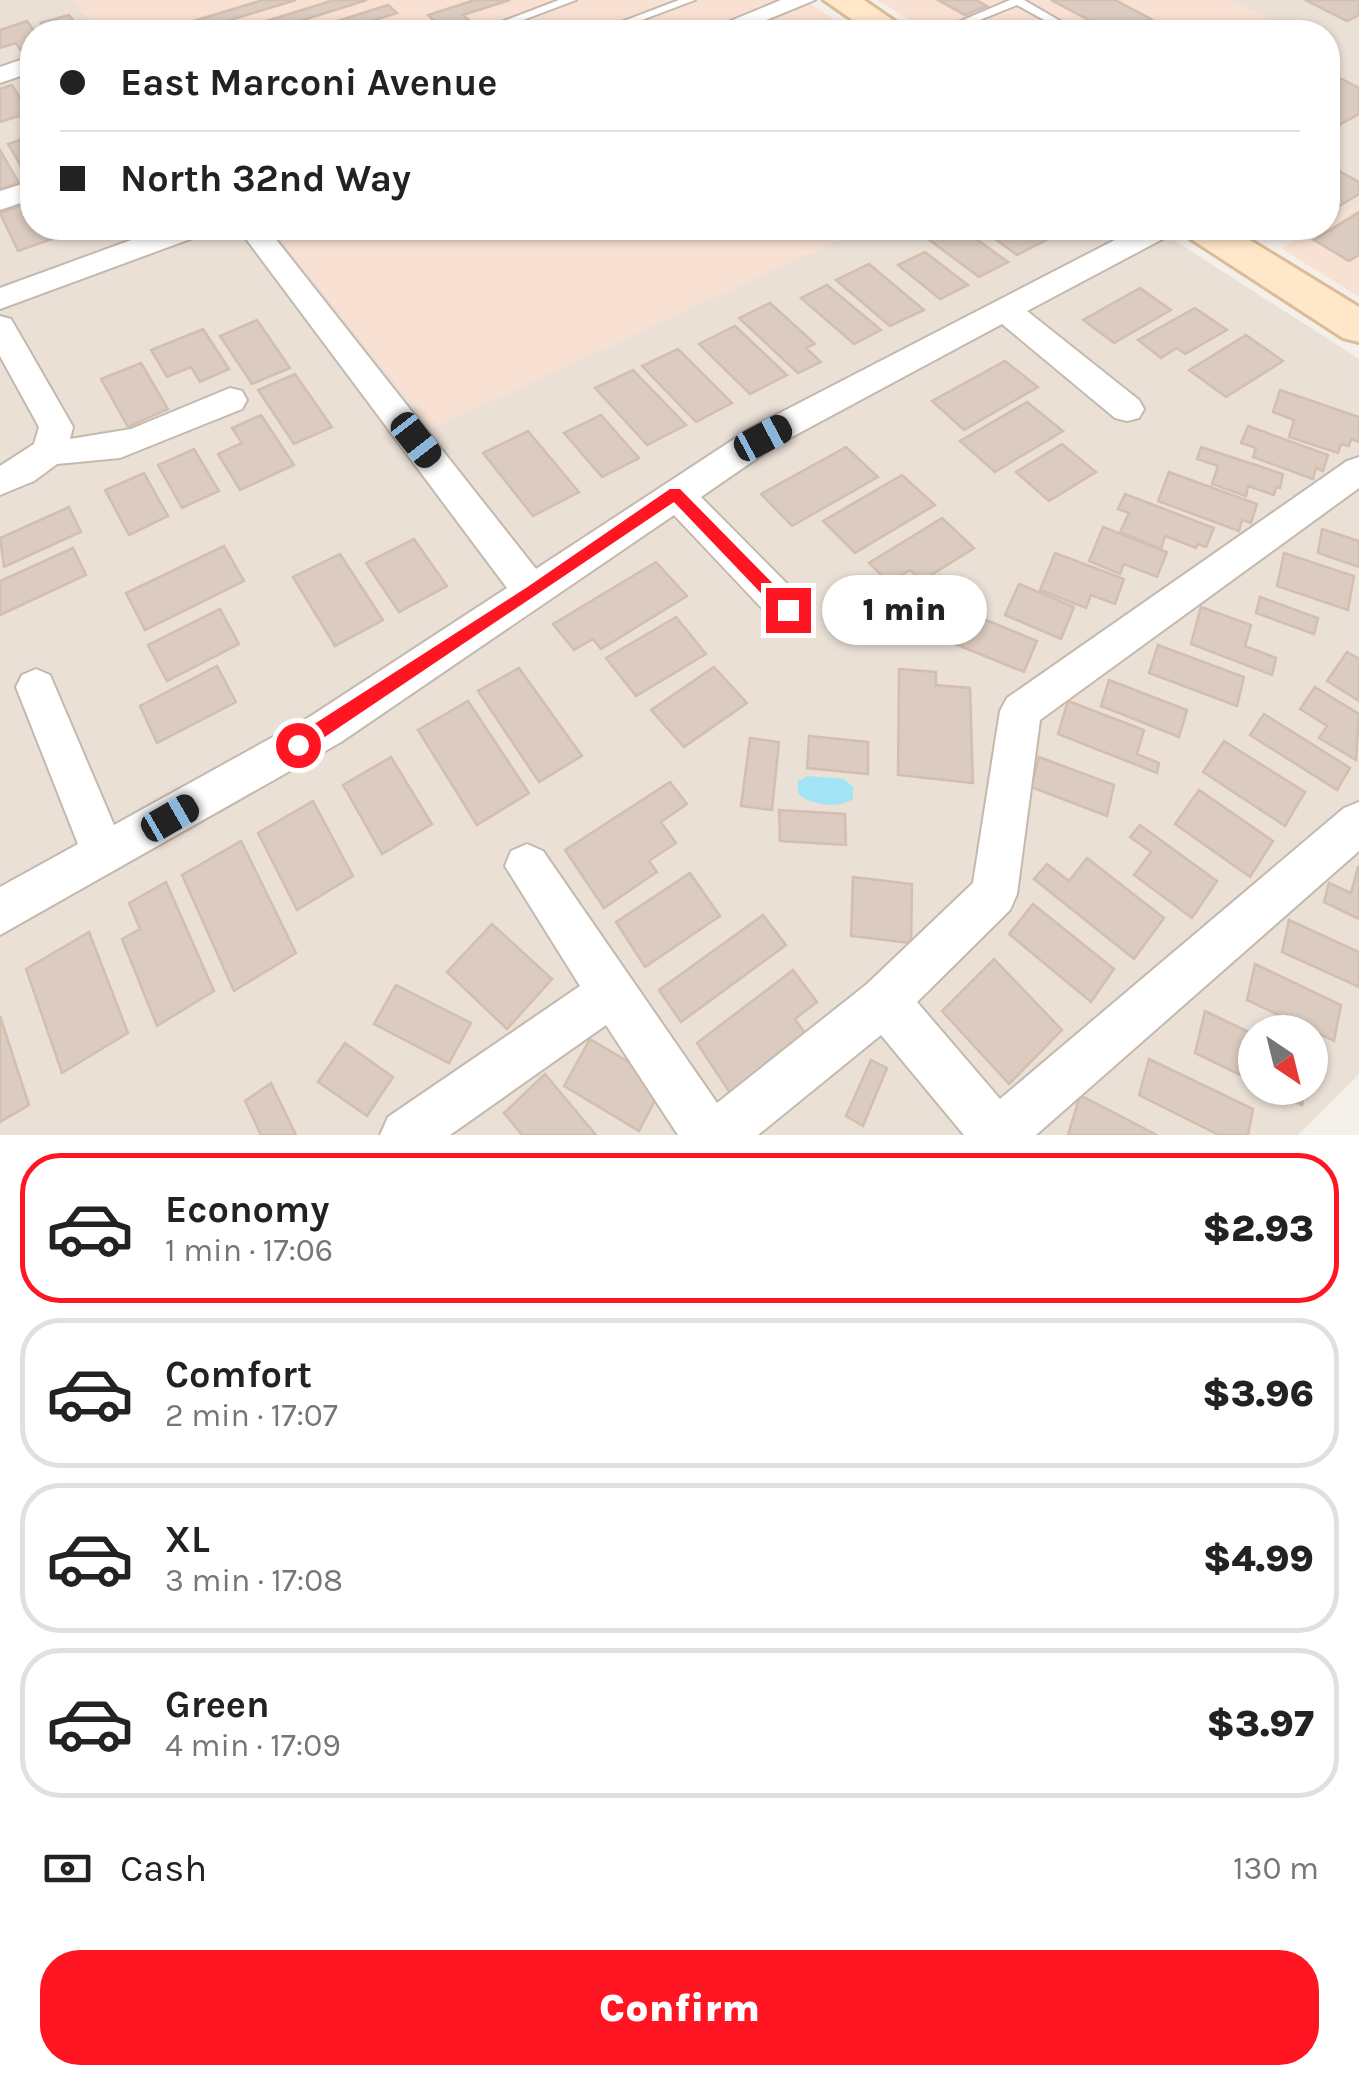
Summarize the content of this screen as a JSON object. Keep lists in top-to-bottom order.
{
  "north": "bottom right",
  "page": {
    "banner": ["East Marconi Avenue", "North 32nd Way"],
    "bubble": "1 min",
    "list": [
      {
        "name": "Economy",
        "note": "1 min · 17:06",
        "value": "$2.93"
      },
      {
        "name": "Comfort",
        "note": "2 min · 17:07",
        "value": "$3.96"
      },
      {
        "name": "XL",
        "note": "3 min · 17:08",
        "value": "$4.99"
      },
      {
        "name": "Green",
        "note": "4 min · 17:09",
        "value": "$3.97"
      }
    ],
    "pay": ["Cash", "130 m"],
    "buttons": "Confirm"
  }
}
